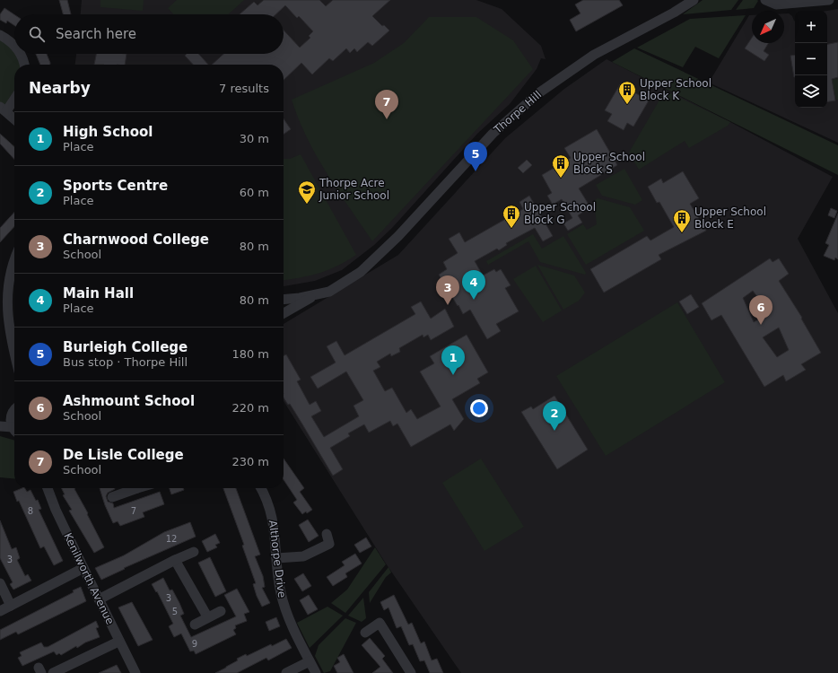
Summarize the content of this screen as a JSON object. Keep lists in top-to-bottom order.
{
  "streets": {
    "street": ["Thorpe Hill", "Althorpe Drive", "Kenilworth Avenue"]
  },
  "places": {
    "building": [
      "Upper School Block K",
      "Upper School Block S",
      "Upper School Block G",
      "Upper School Block E"
    ],
    "school or university": ["Thorpe Acre Junior School"]
  },
  "house_numbers": [
    "8",
    "7",
    "12",
    "3",
    "3",
    "5",
    "9"
  ],
  "north": "bottom left",
  "page": {
    "map_buttons": ["+", "−"],
    "search": "Search here",
    "heading": ["Nearby", "7 results"],
    "pins": [
      "7",
      "5",
      "4",
      "3",
      "6",
      "1",
      "2"
    ],
    "list": [
      {
        "mark": "1",
        "name": "High School",
        "note": "Place",
        "value": "30 m"
      },
      {
        "mark": "2",
        "name": "Sports Centre",
        "note": "Place",
        "value": "60 m"
      },
      {
        "mark": "3",
        "name": "Charnwood College",
        "note": "School",
        "value": "80 m"
      },
      {
        "mark": "4",
        "name": "Main Hall",
        "note": "Place",
        "value": "80 m"
      },
      {
        "mark": "5",
        "name": "Burleigh College",
        "note": "Bus stop · Thorpe Hill",
        "value": "180 m"
      },
      {
        "mark": "6",
        "name": "Ashmount School",
        "note": "School",
        "value": "220 m"
      },
      {
        "mark": "7",
        "name": "De Lisle College",
        "note": "School",
        "value": "230 m"
      }
    ]
  }
}
